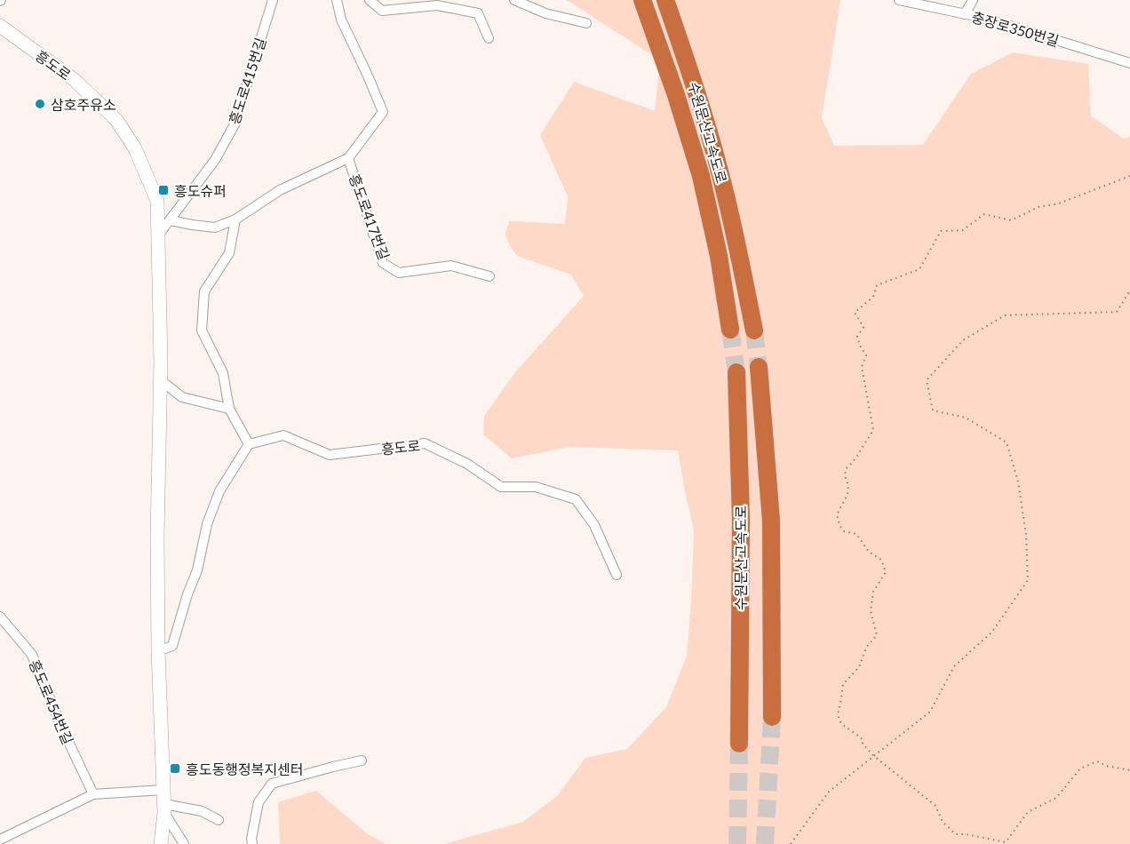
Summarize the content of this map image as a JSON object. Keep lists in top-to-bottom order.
{
  "streets": {
    "highway": ["수원문산고속도로"],
    "street": [
      "충장로350번길",
      "흥도로",
      "흥도로415번길",
      "흥도로417번길",
      "흥도로454번길"
    ]
  },
  "crossings": [
    ["흥도로", "흥도로415번길"],
    ["흥도로415번길", "흥도로417번길"]
  ],
  "places": {
    "other": ["삼호주유소"],
    "transit": ["흥도슈퍼", "흥도동행정복지센터"]
  }
}
